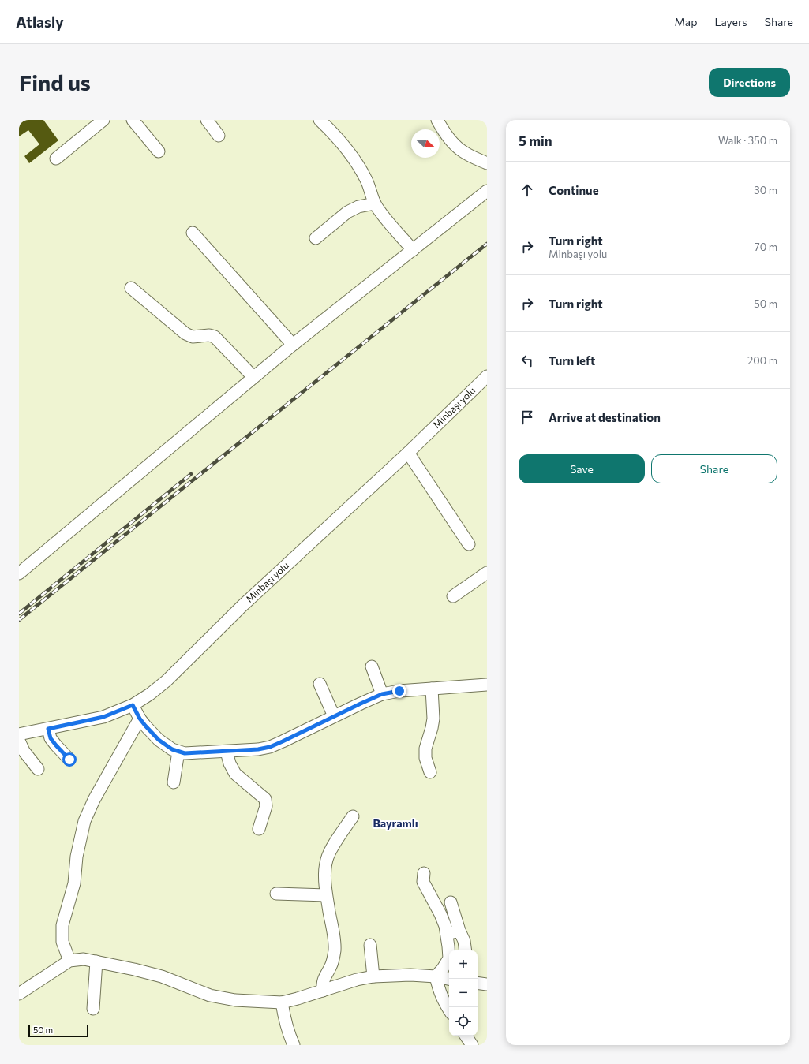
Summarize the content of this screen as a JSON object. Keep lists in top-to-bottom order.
{
  "streets": {
    "street": ["Minbaşı yolu"]
  },
  "districts": ["Bayramlı"],
  "scale_bar": "50 m",
  "north": "right",
  "page": {
    "header": "Atlasly",
    "nav": ["Map", "Layers", "Share"],
    "buttons": [
      "Directions",
      ["Save", "Share"]
    ],
    "title": "Find us",
    "heading": ["5 min", "Walk · 350 m"],
    "list": [
      ["Continue", "30 m"],
      ["Turn right", "Minbaşı yolu", "70 m"],
      ["Turn right", "50 m"],
      ["Turn left", "200 m"],
      "Arrive at destination"
    ],
    "map_buttons": ["+", "−"],
    "scale": "50 m"
  }
}
